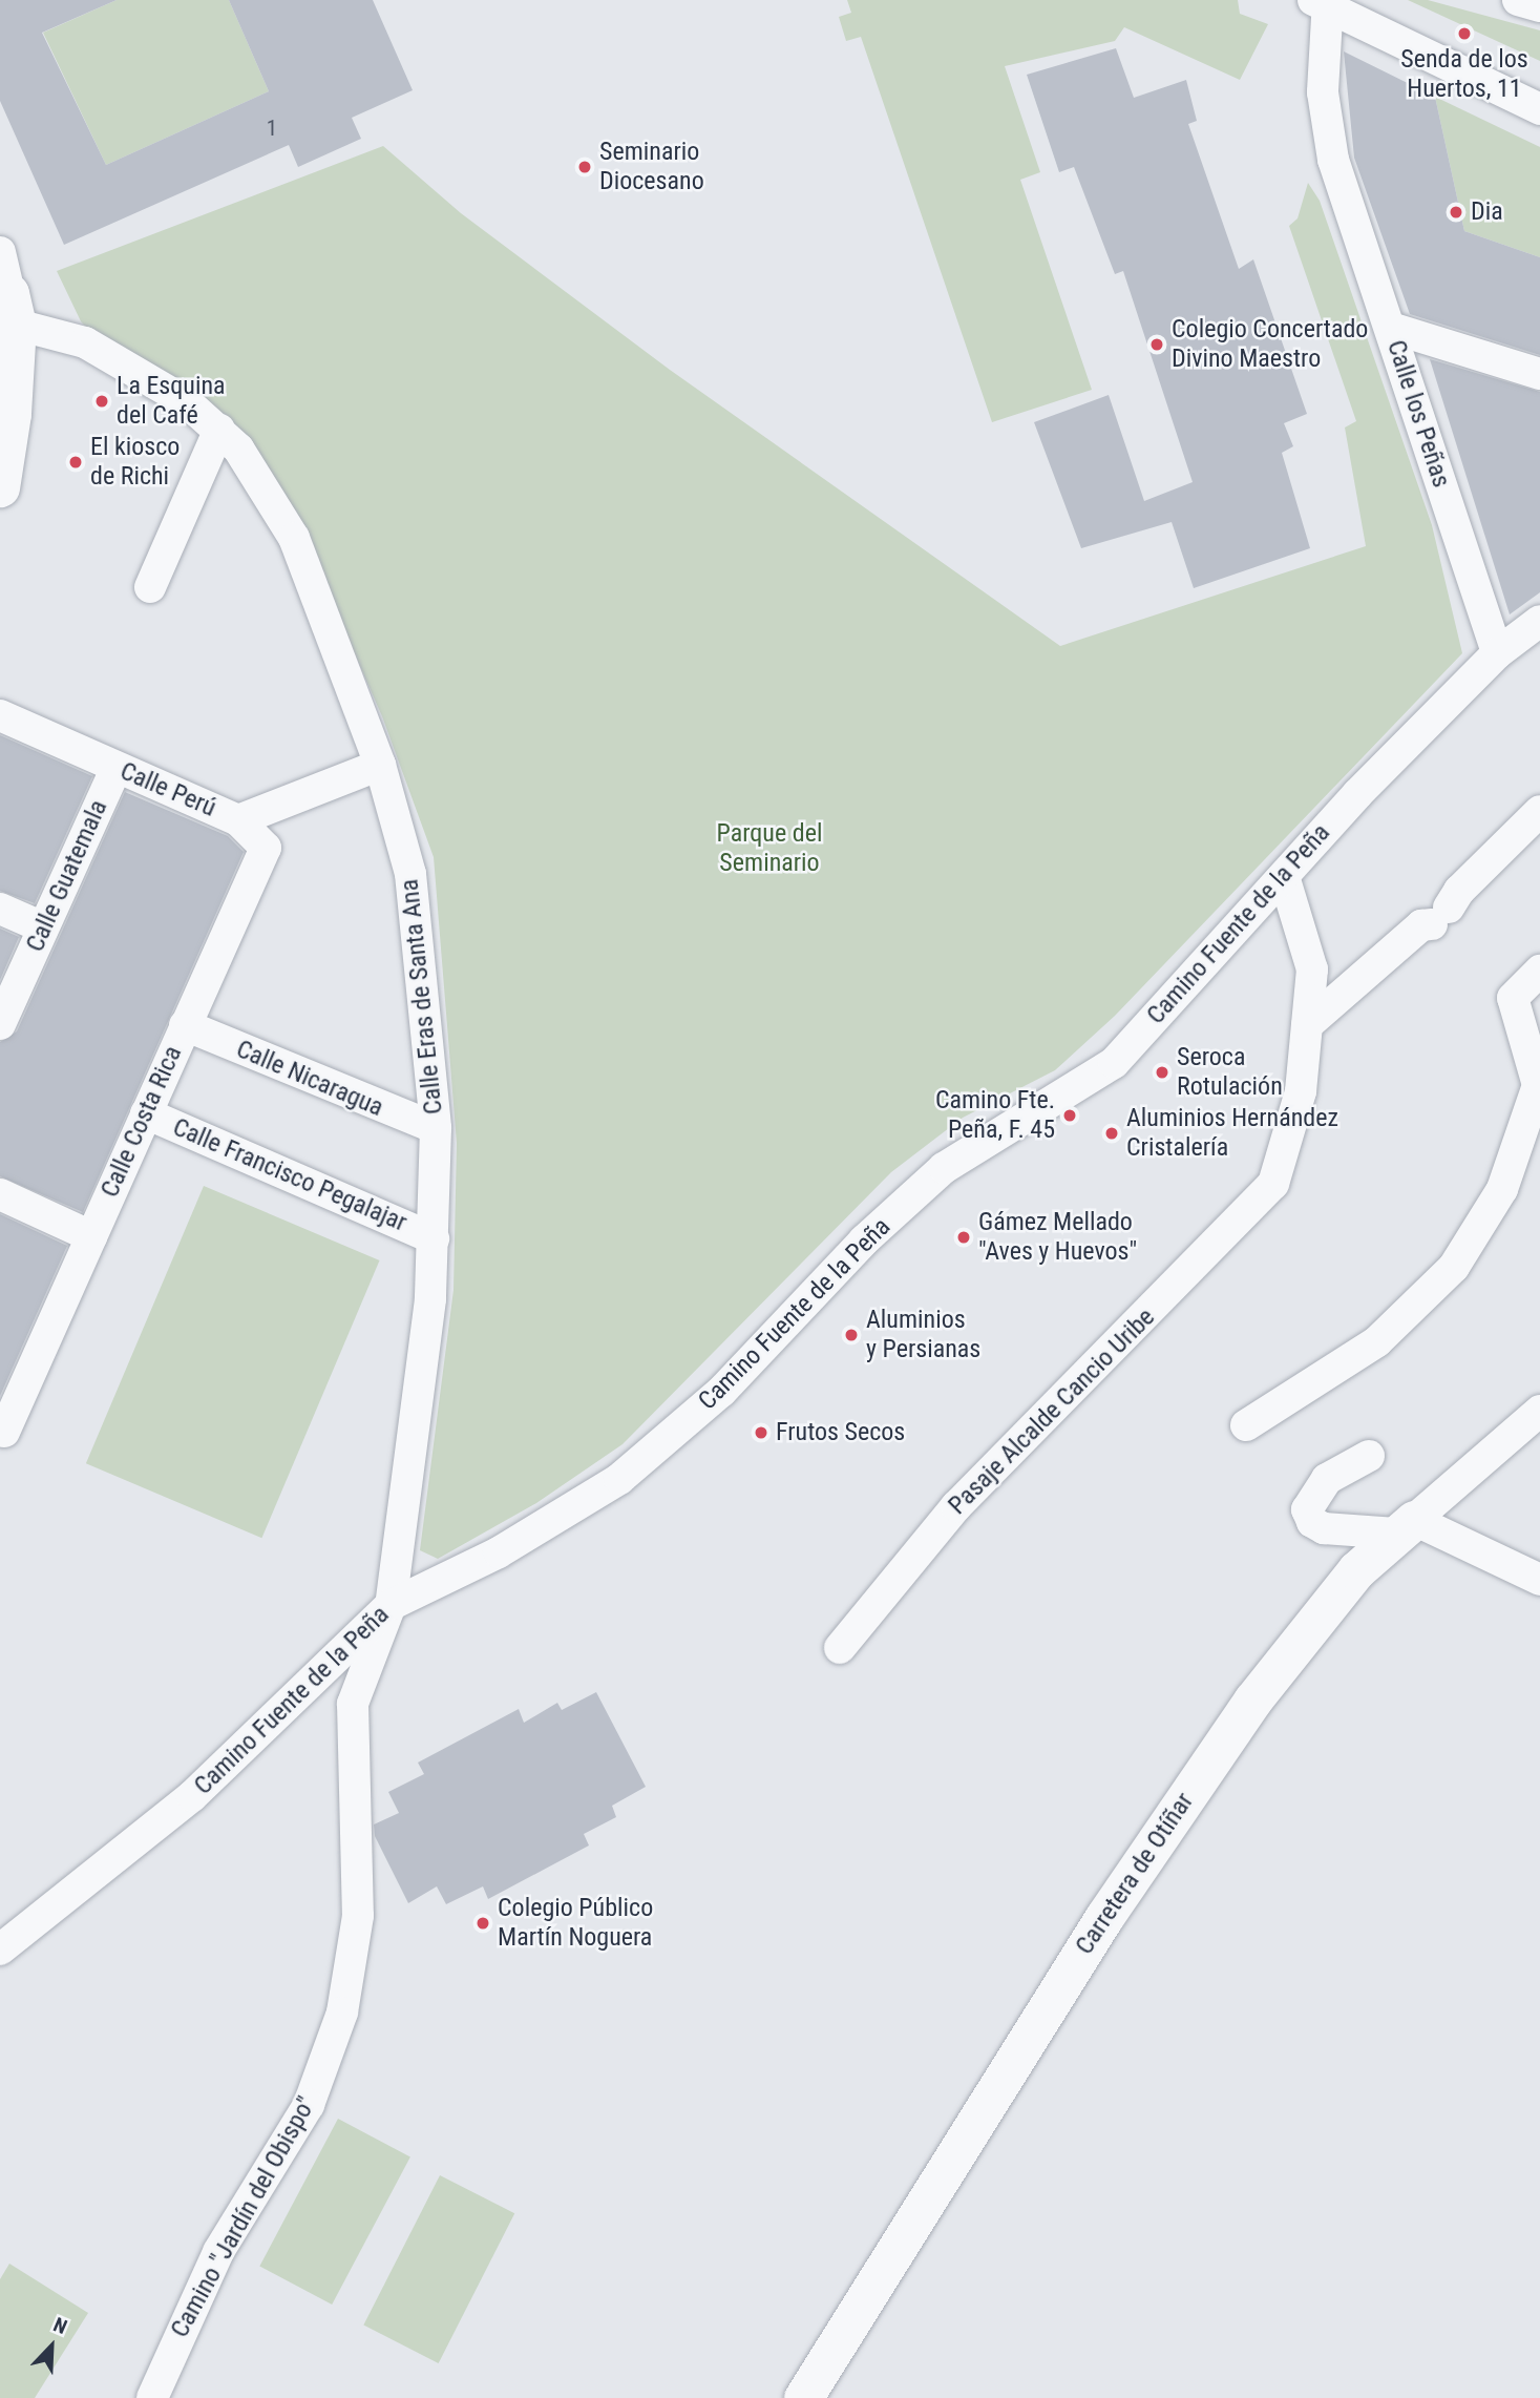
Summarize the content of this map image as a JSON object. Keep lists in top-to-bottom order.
{
  "streets": {
    "street": [
      "Calle los Peñas",
      "Calle Perú",
      "Calle Guatemala",
      "Camino Fuente de la Peña",
      "Calle Eras de Santa Ana",
      "Calle Nicaragua",
      "Calle Costa Rica",
      "Calle Francisco Pegalajar",
      "Pasaje Alcalde Cancio Uribe",
      "Carretera de Otíñar",
      "Camino \"Jardín del Obispo\""
    ]
  },
  "crossings": [
    ["Calle los Peñas", "Camino Fuente de la Peña"],
    ["Calle Perú", "Calle Guatemala"],
    ["Calle Perú", "Calle Eras de Santa Ana"],
    ["Calle Perú", "Calle Costa Rica"],
    ["Camino Fuente de la Peña", "Calle Eras de Santa Ana"],
    ["Camino Fuente de la Peña", "Camino \"Jardín del Obispo\""],
    ["Calle Eras de Santa Ana", "Calle Nicaragua"],
    ["Calle Eras de Santa Ana", "Calle Francisco Pegalajar"],
    ["Calle Eras de Santa Ana", "Camino \"Jardín del Obispo\""],
    ["Calle Nicaragua", "Calle Costa Rica"],
    ["Calle Costa Rica", "Calle Francisco Pegalajar"]
  ],
  "parks": ["Parque del Seminario"],
  "places": [
    "Senda de los Huertos, 11",
    "Seminario Diocesano",
    "Dia",
    "Colegio Concertado Divino Maestro",
    "La Esquina del Café",
    "El kiosco de Richi",
    "Seroca Rotulación",
    "Camino Fte. Peña, F. 45",
    "Aluminios Hernández Cristalería",
    "Gámez Mellado \"Aves y Huevos\"",
    "Aluminios y Persianas",
    "Frutos Secos",
    "Colegio Público Martín Noguera"
  ],
  "house_numbers": ["1"],
  "north": "top right"
}
